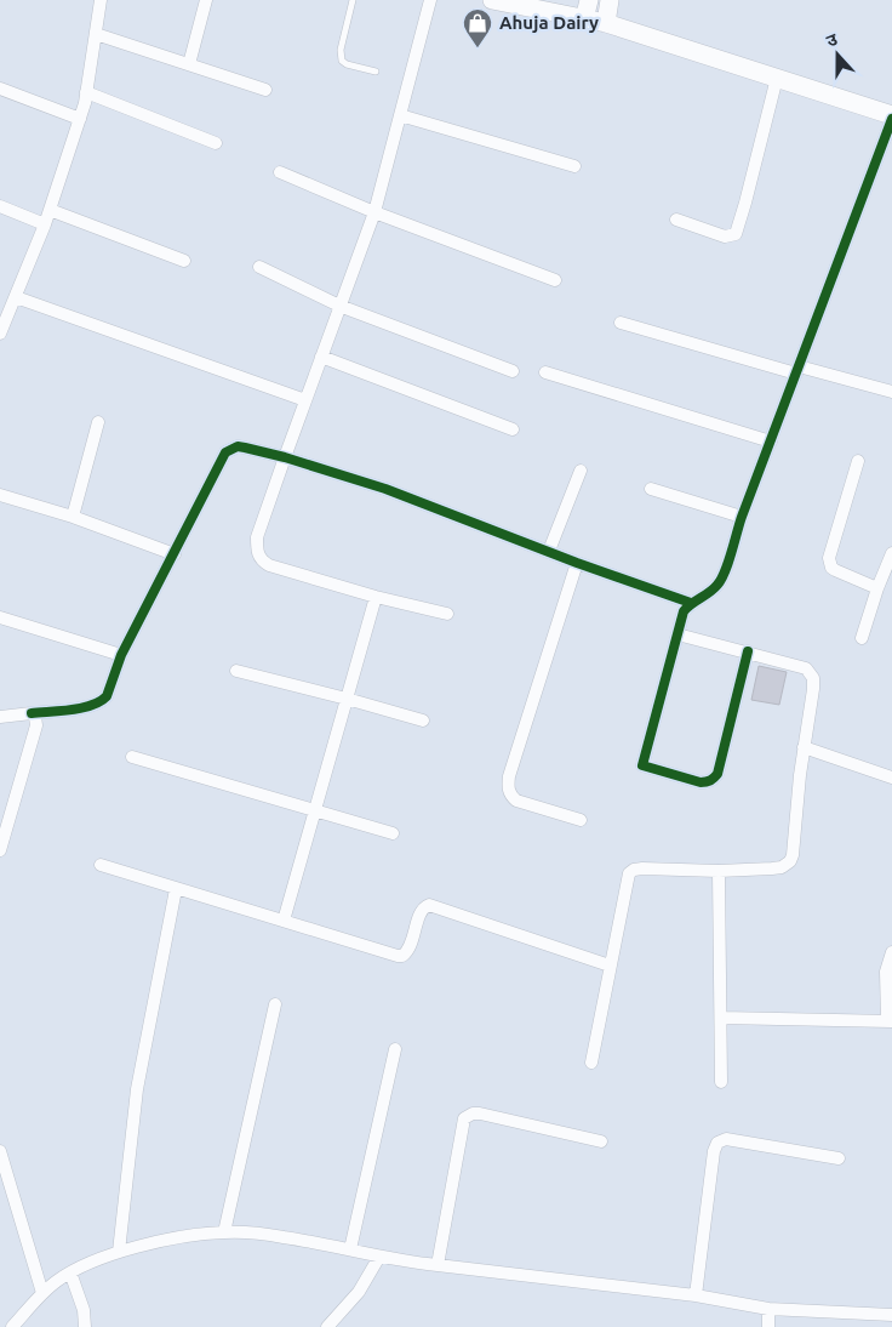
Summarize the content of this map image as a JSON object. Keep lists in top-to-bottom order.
{
  "places": {
    "shop": ["Ahuja Dairy"]
  },
  "north": "top"
}
